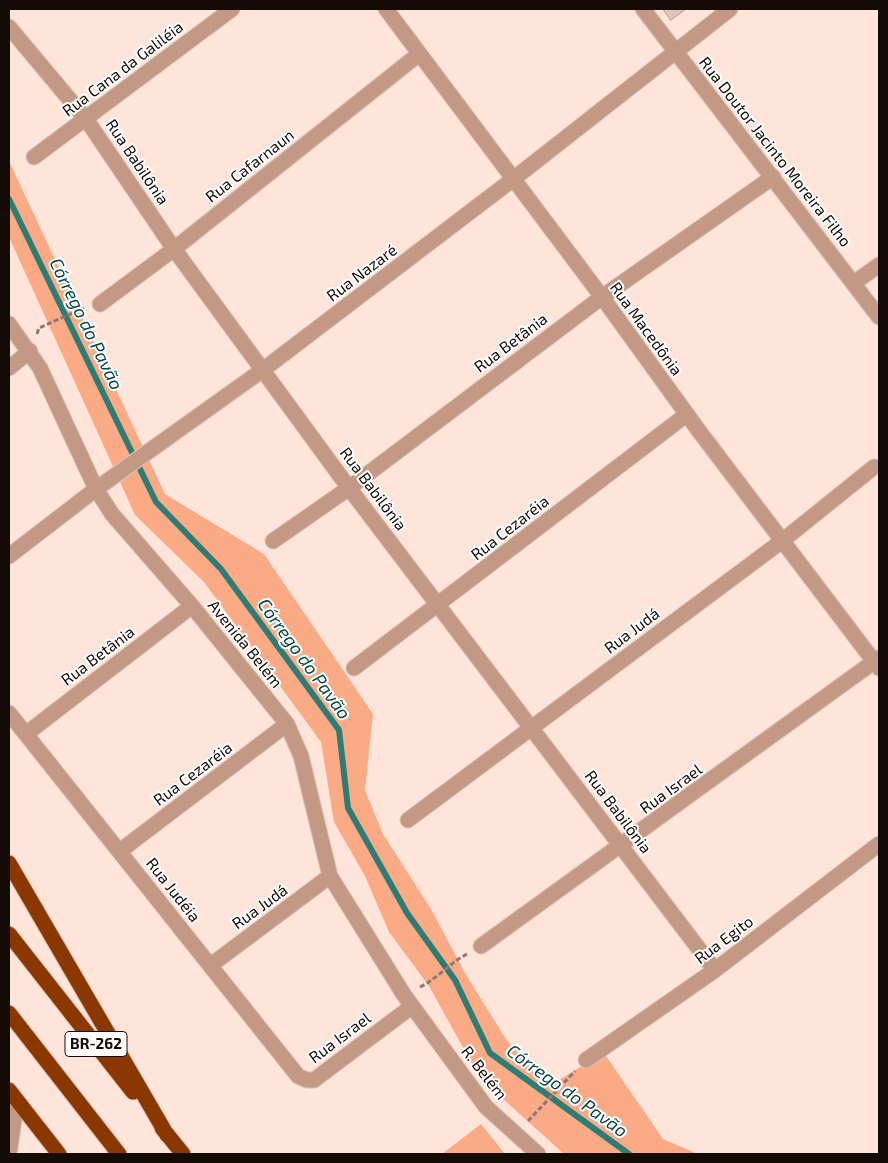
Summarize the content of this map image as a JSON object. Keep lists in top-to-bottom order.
{
  "streets": {
    "highway": ["BR-262"],
    "street": [
      "Rua Cana da Galiléia",
      "Rua Doutor Jacinto Moreira Filho",
      "Rua Babilônia",
      "Rua Cafarnaun",
      "Rua Nazaré",
      "Rua Macedônia",
      "Rua Betânia",
      "Rua Cezaréia",
      "Rua Judá",
      "Avenida Belém",
      "Rua Israel",
      "Rua Judéia",
      "Rua Egito",
      "R. Belém"
    ]
  },
  "crossings": [
    ["Rua Cana da Galiléia", "Rua Babilônia"],
    ["Rua Doutor Jacinto Moreira Filho", "Rua Nazaré"],
    ["Rua Doutor Jacinto Moreira Filho", "Rua Betânia"],
    ["Rua Babilônia", "Rua Cafarnaun"],
    ["Rua Babilônia", "Rua Nazaré"],
    ["Rua Babilônia", "Rua Betânia"],
    ["Rua Babilônia", "Rua Cezaréia"],
    ["Rua Babilônia", "Rua Judá"],
    ["Rua Babilônia", "Rua Israel"],
    ["Rua Babilônia", "Rua Egito"],
    ["Rua Cafarnaun", "Rua Macedônia"],
    ["Rua Nazaré", "Rua Macedônia"],
    ["Rua Nazaré", "Avenida Belém"],
    ["Rua Macedônia", "Rua Betânia"],
    ["Rua Macedônia", "Rua Cezaréia"],
    ["Rua Macedônia", "Rua Judá"],
    ["Rua Macedônia", "Rua Israel"],
    ["Rua Betânia", "Avenida Belém"],
    ["Rua Betânia", "Rua Judéia"],
    ["Rua Cezaréia", "Avenida Belém"],
    ["Rua Cezaréia", "Rua Judéia"],
    ["Rua Judá", "Avenida Belém"],
    ["Rua Judá", "Rua Judéia"],
    ["Avenida Belém", "Rua Israel"],
    ["Avenida Belém", "R. Belém"],
    ["Rua Israel", "Rua Judéia"],
    ["Rua Israel", "R. Belém"]
  ],
  "water": ["Córrego do Pavão"]
}
